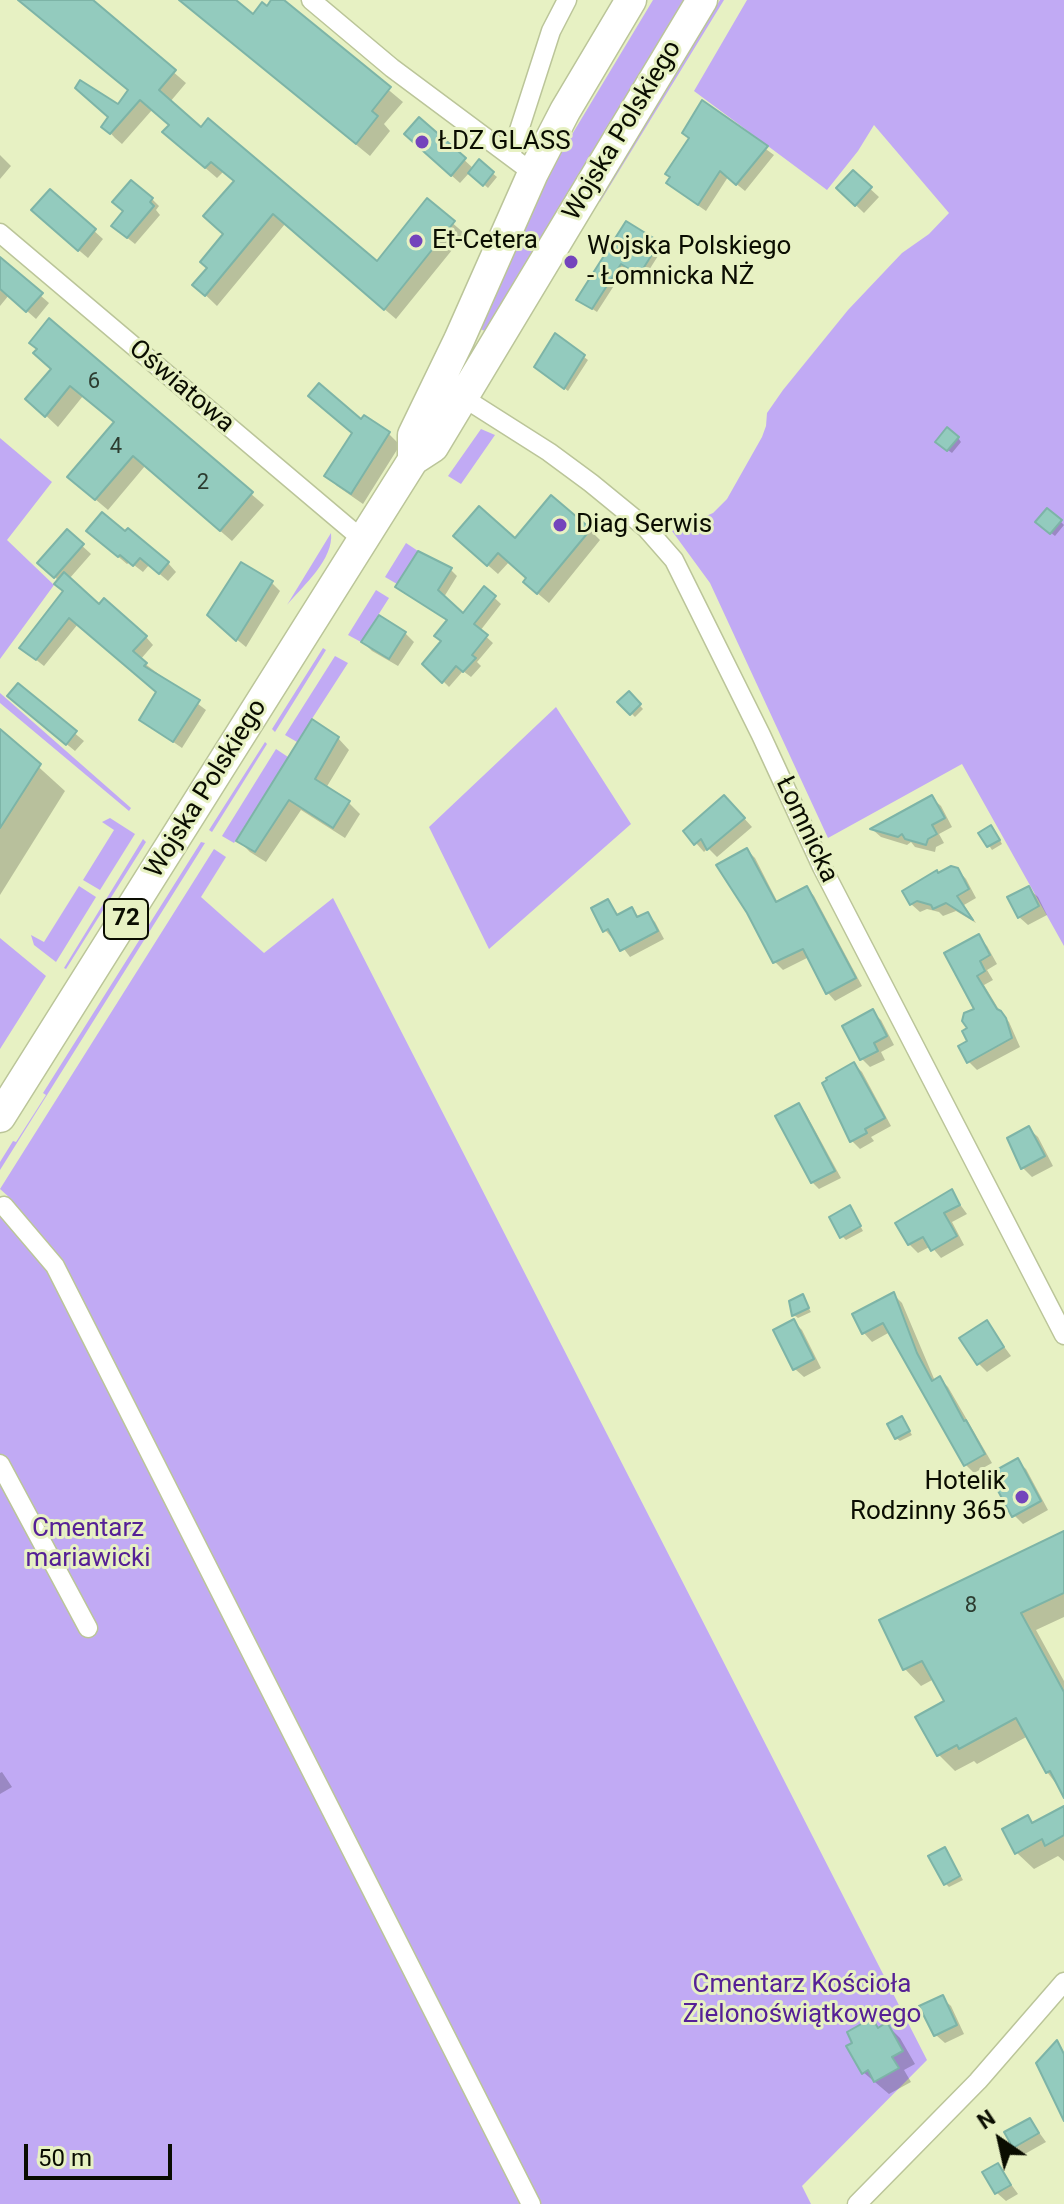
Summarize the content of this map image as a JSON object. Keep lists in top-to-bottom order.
{
  "streets": {
    "main road": ["Wojska Polskiego", "72"],
    "street": ["Oświatowa", "Łomnicka"]
  },
  "crossings": [
    ["Wojska Polskiego", "Oświatowa"],
    ["Wojska Polskiego", "Łomnicka"]
  ],
  "parks": ["Cmentarz mariawicki", "Cmentarz Kościoła Zielonoświątkowego"],
  "places": [
    "ŁDZ GLASS",
    "Et-Cetera",
    "Wojska Polskiego - Łomnicka NŻ",
    "Diag Serwis",
    "Hotelik Rodzinny 365"
  ],
  "house_numbers": [
    "6",
    "4",
    "2",
    "8"
  ],
  "scale_bar": "50 m",
  "north": "top left"
}
